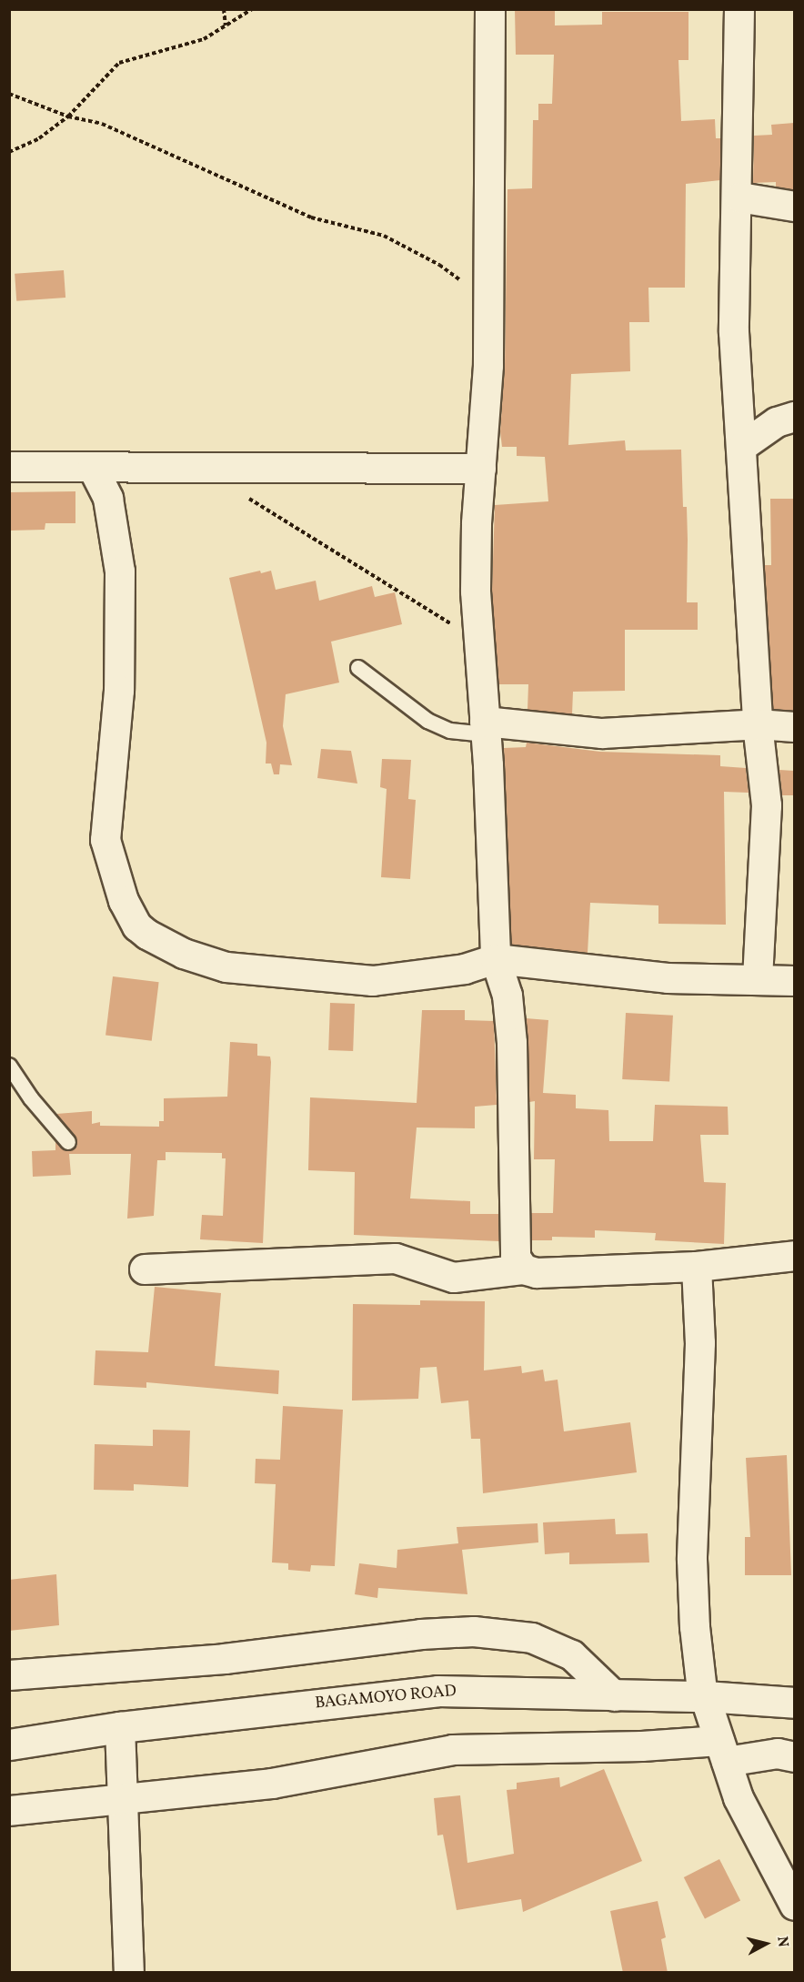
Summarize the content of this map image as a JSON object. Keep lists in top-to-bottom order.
{
  "streets": {
    "main road": ["BAGAMOYO ROAD"]
  },
  "north": "right"
}
